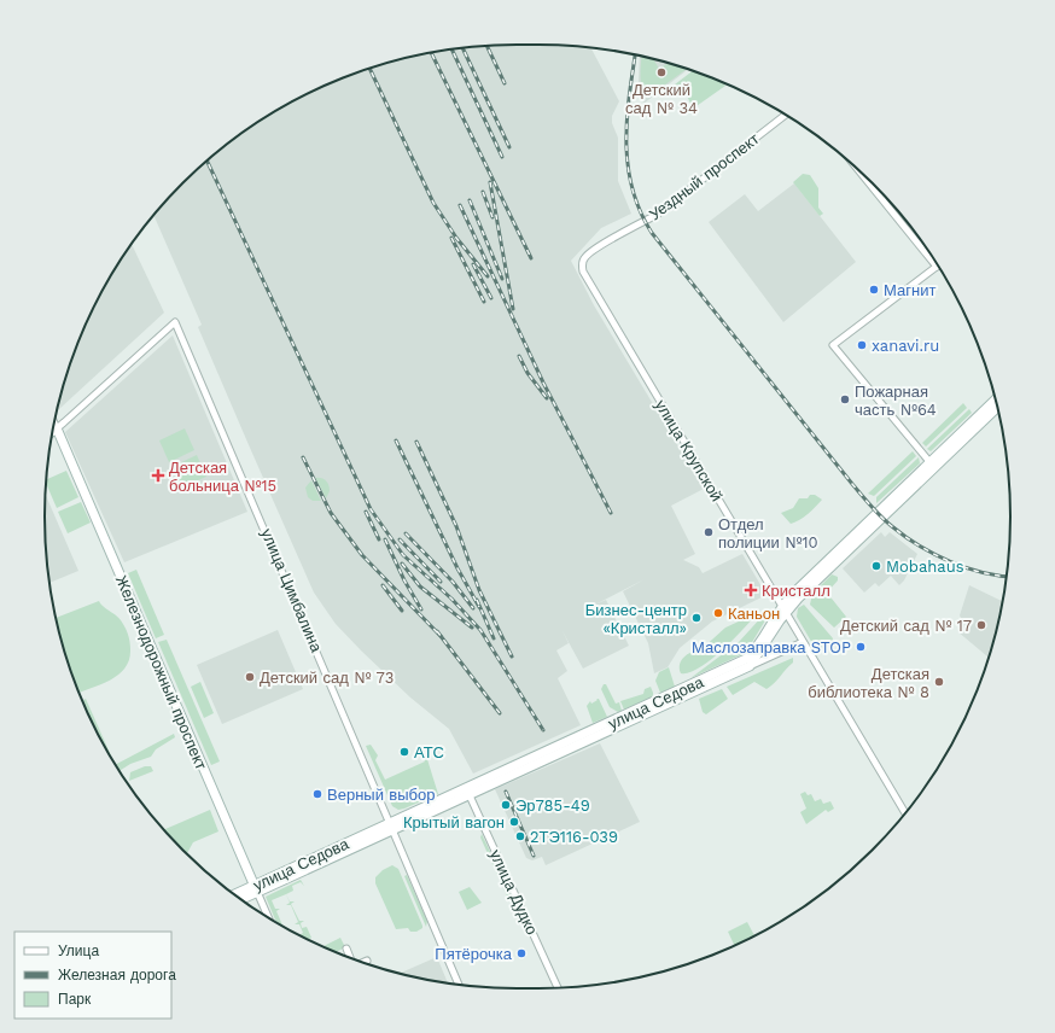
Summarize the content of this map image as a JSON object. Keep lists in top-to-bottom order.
{
  "streets": {
    "main road": ["Железнодорожный проспект", "улица Седова"],
    "street": [
      "Уездный проспект",
      "улица Крупской",
      "улица Цимбалина",
      "улица Дудко"
    ]
  },
  "crossings": [
    ["Уездный проспект", "улица Крупской"],
    ["улица Крупской", "улица Седова"],
    ["улица Цимбалина", "Железнодорожный проспект"],
    ["улица Цимбалина", "улица Седова"],
    ["Железнодорожный проспект", "улица Седова"],
    ["улица Седова", "улица Дудко"]
  ],
  "places": {
    "other": [
      "Детский сад № 34",
      "Магнит",
      "xanavi.ru",
      "Пожарная часть №64",
      "Отдел полиции №10",
      "Mobahaus",
      "Каньон",
      "Бизнес-центр «Кристалл»",
      "Детский сад № 17",
      "Маслозаправка STOP",
      "Детский сад № 73",
      "Детская библиотека № 8",
      "АТС",
      "Верный выбор",
      "Эр785-49",
      "Крытый вагон",
      "2ТЭ116-039",
      "Пятёрочка"
    ],
    "health": ["Детская больница №15", "Кристалл"]
  },
  "legend": ["Улица", "Железная дорога", "Парк"]
}
